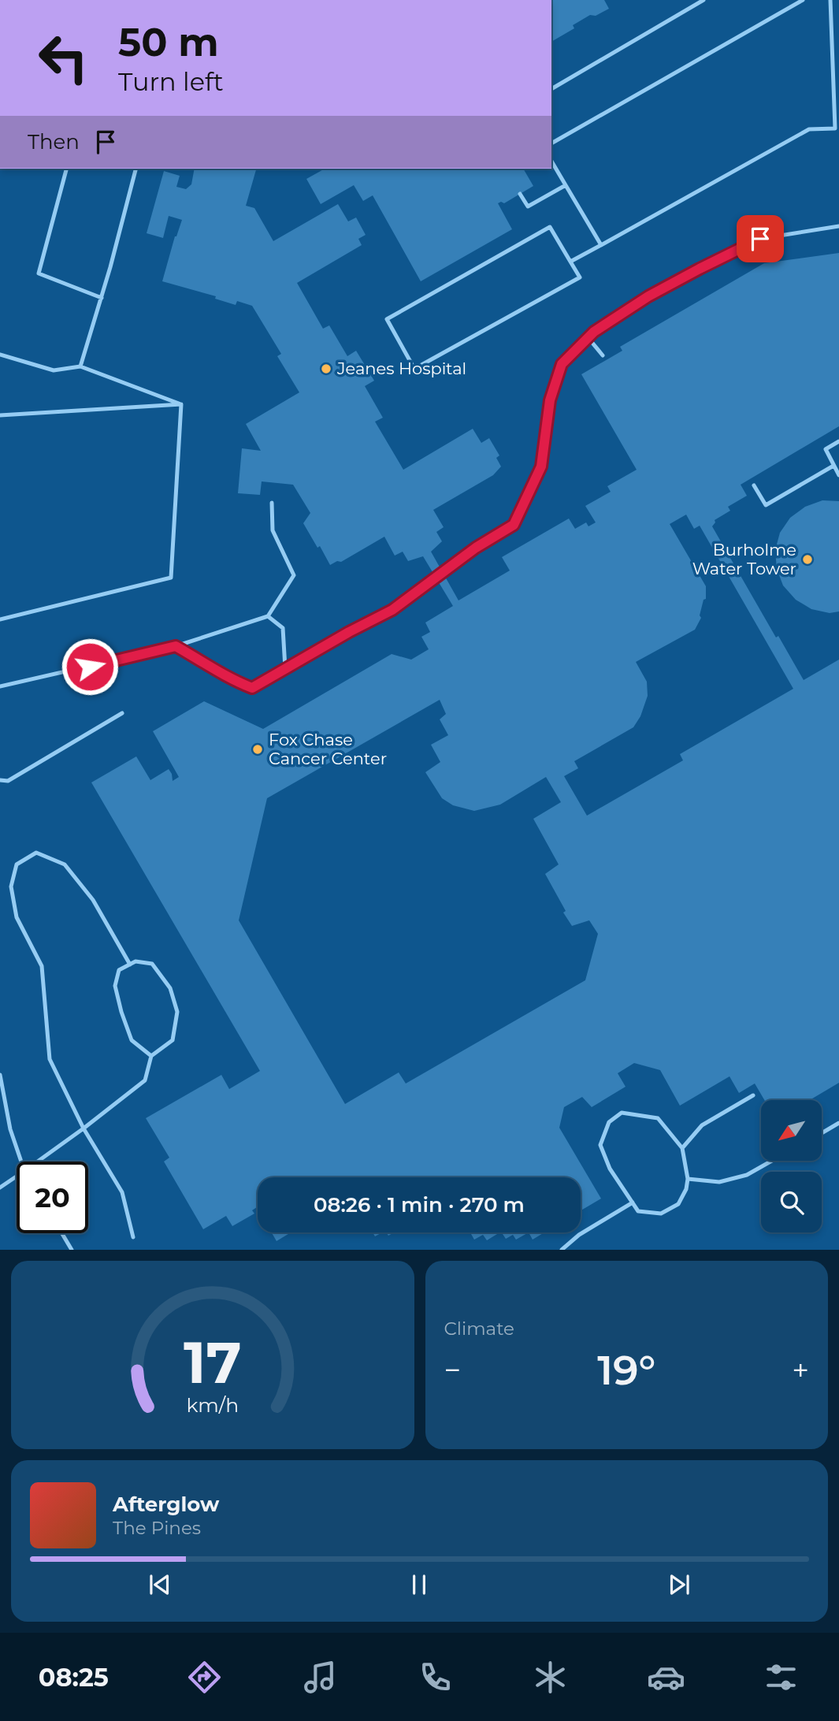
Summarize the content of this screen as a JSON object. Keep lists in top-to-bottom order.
{
  "places": ["Jeanes Hospital", "Burholme Water Tower", "Fox Chase Cancer Center"],
  "north": "bottom left",
  "page": {
    "turn": ["50 m", "Turn left"],
    "then": "Then",
    "limit": "20",
    "trip": "08:26 · 1 min · 270 m",
    "tile": "Climate",
    "heat": ["−", "19°", "+"],
    "song": ["Afterglow", "The Pines"],
    "tabs": "08:25",
    "gauge": ["17", "km/h"]
  }
}
